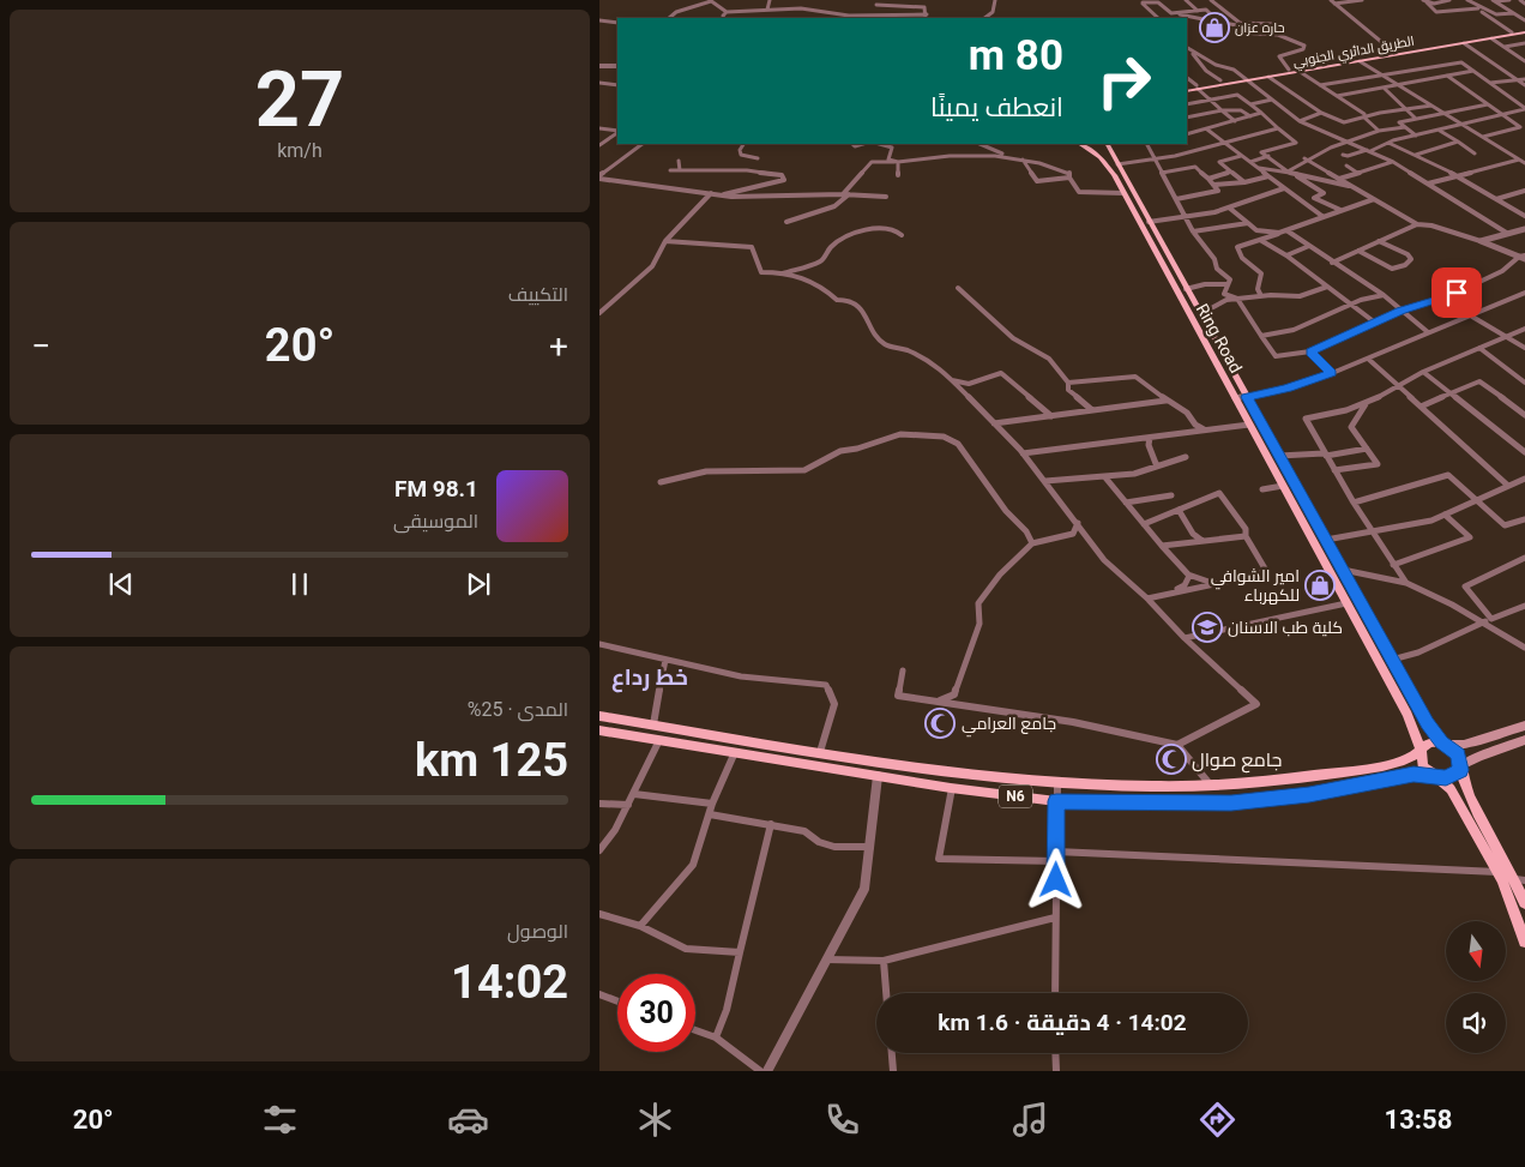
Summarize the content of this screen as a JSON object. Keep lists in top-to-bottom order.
{
  "streets": {
    "main road": ["الطريق الدائري الجنوبي", "Ring Road", "N6"]
  },
  "crossings": [
    ["Ring Road", "N6"]
  ],
  "districts": ["خط رداع"],
  "places": {
    "shop": ["حاره عزان", "امير الشوافي للكهرباء"],
    "school or university": ["كلية طب الاسنان"],
    "mosque": ["جامع العرامي", "جامع صوال"]
  },
  "north": "bottom",
  "page": {
    "tile": [
      ["27", "km/h"],
      "التكييف",
      ["المدى · 25%", "125 km"],
      ["الوصول", "14:02"]
    ],
    "turn": ["80 m", "انعطف يمينًا"],
    "heat": ["−", "20°", "+"],
    "song": ["98.1 FM", "الموسيقى"],
    "limit": "30",
    "trip": "14:02 · 4 دقيقة · 1.6 km",
    "tabs": ["13:58", "20°"]
  }
}
